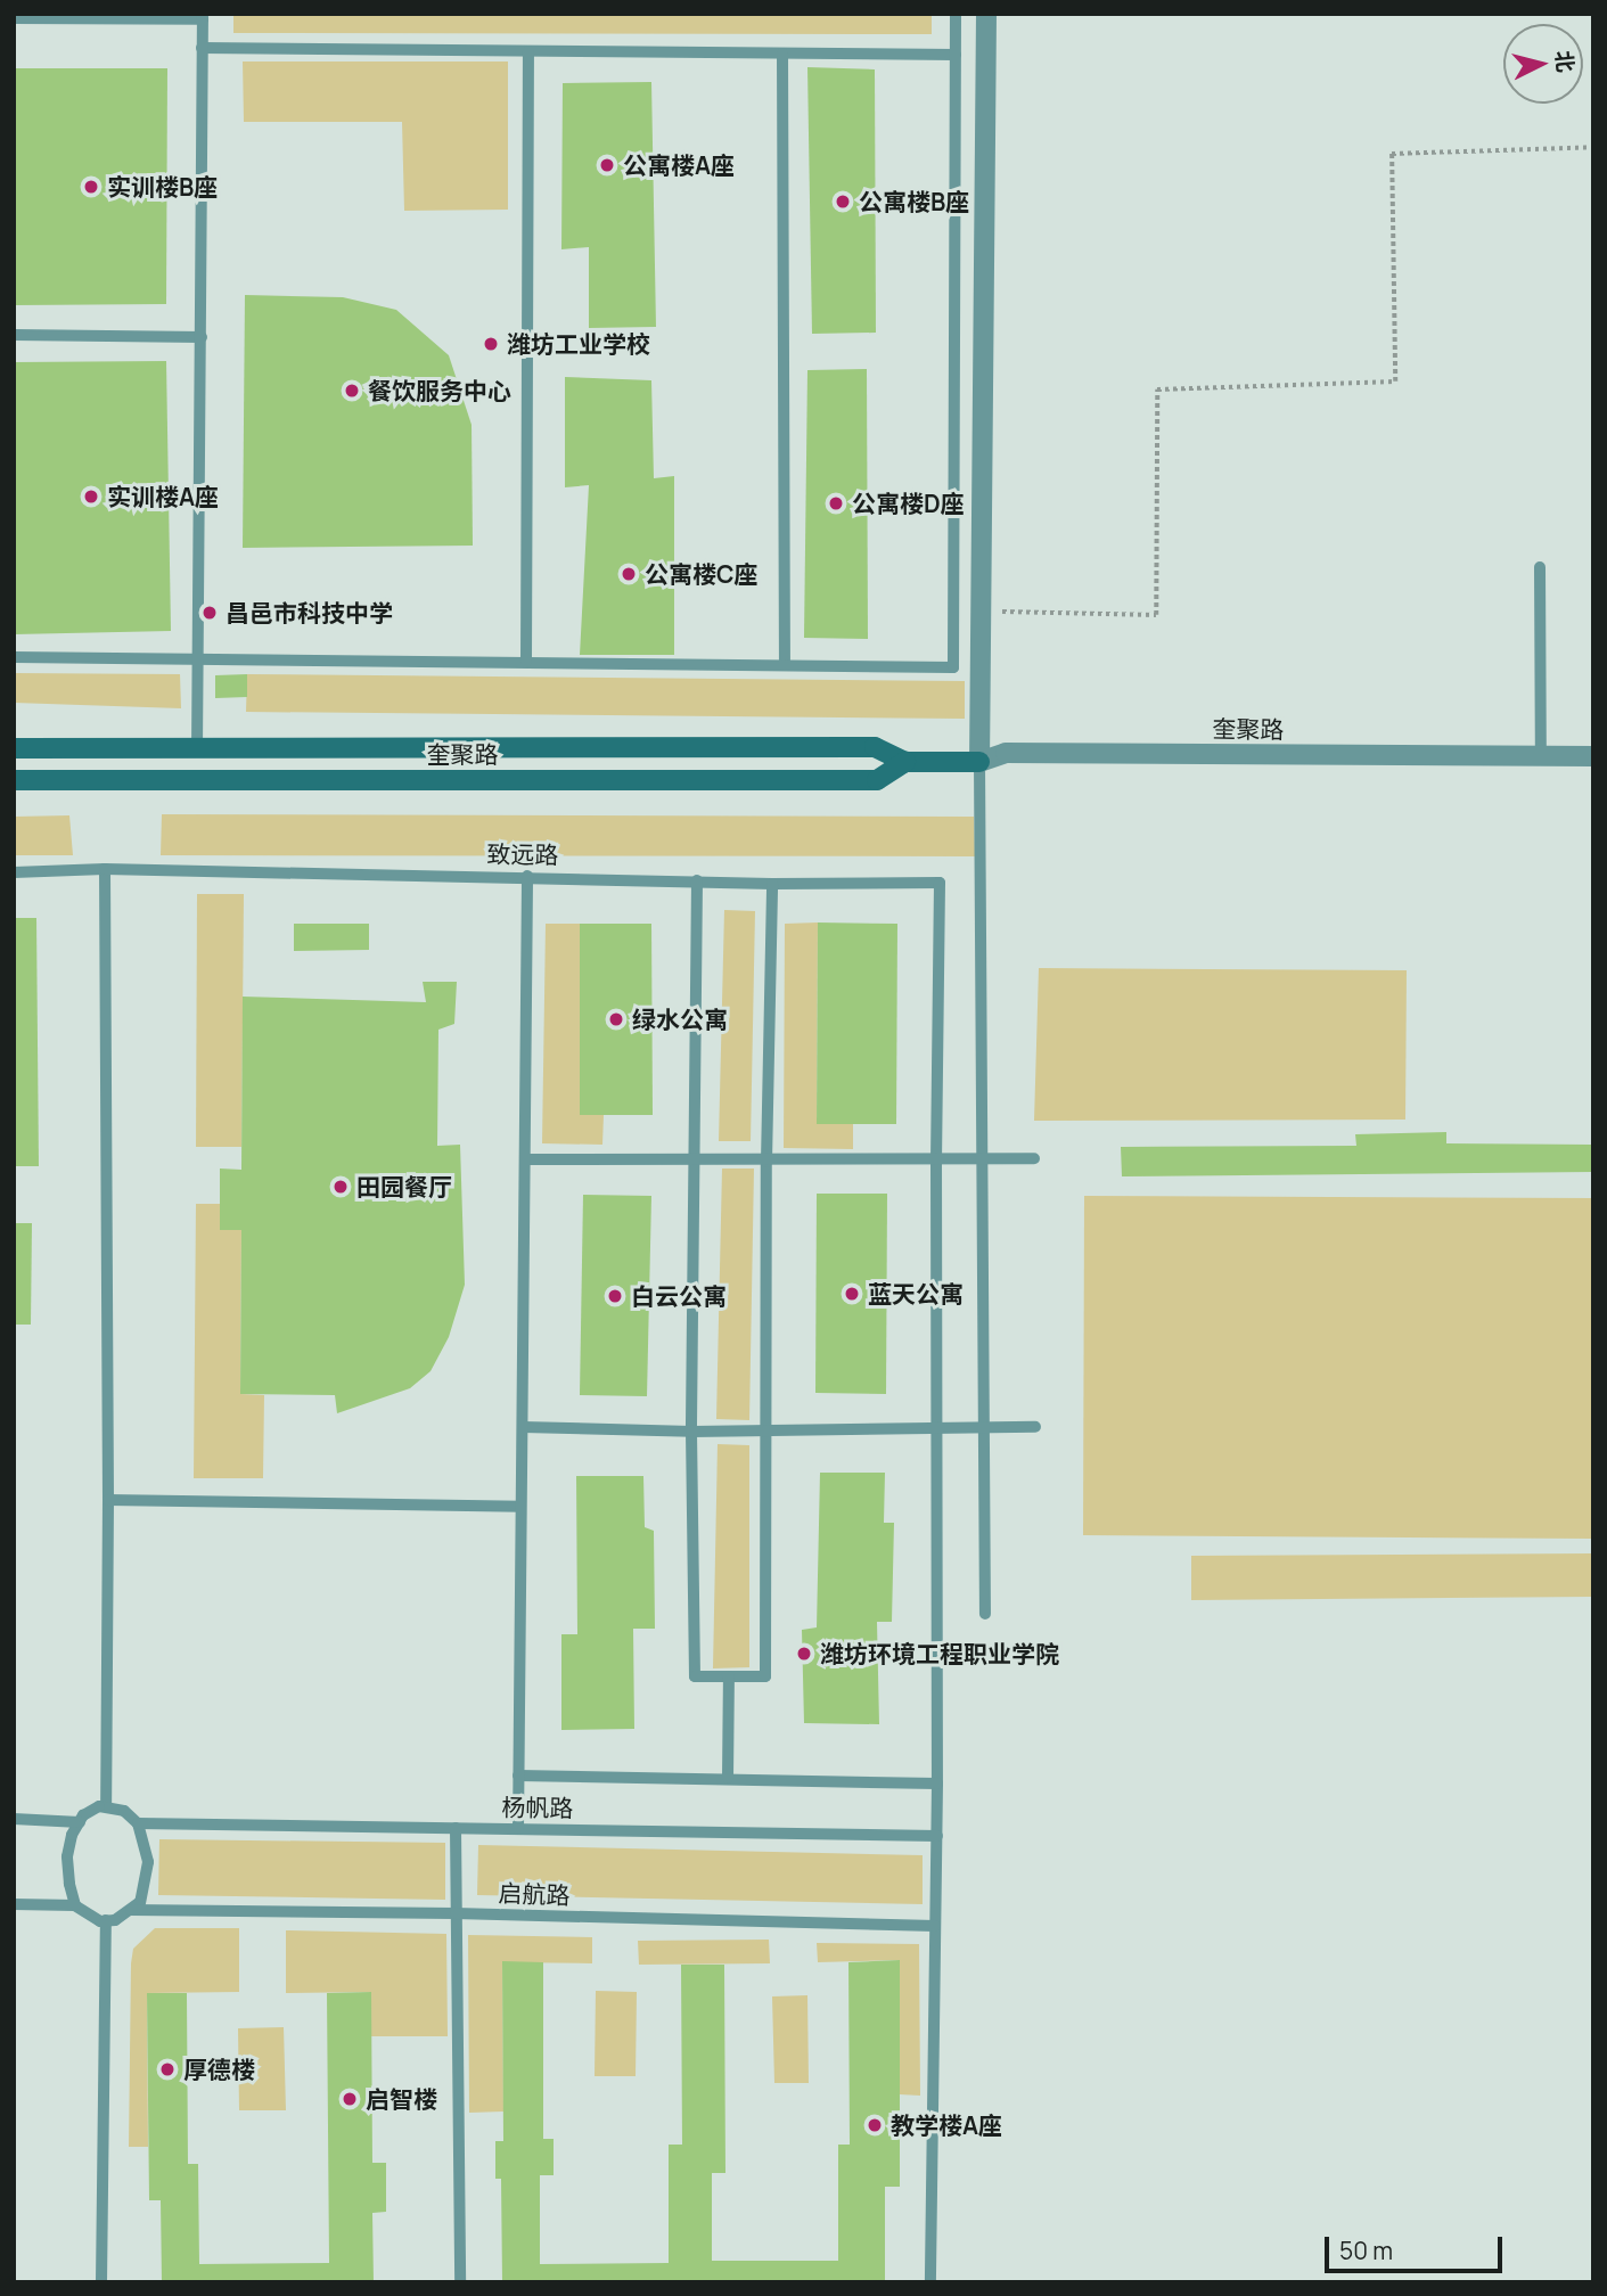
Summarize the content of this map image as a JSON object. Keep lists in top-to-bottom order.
{
  "streets": {
    "street": ["奎聚路"],
    "lane": ["致远路", "杨帆路", "启航路"]
  },
  "crossings": [
    ["杨帆路", "启航路"]
  ],
  "places": [
    "公寓楼A座",
    "实训楼B座",
    "公寓楼B座",
    "潍坊工业学校",
    "餐饮服务中心",
    "实训楼A座",
    "公寓楼D座",
    "公寓楼C座",
    "昌邑市科技中学",
    "绿水公寓",
    "田园餐厅",
    "蓝天公寓",
    "白云公寓",
    "潍坊环境工程职业学院",
    "厚德楼",
    "启智楼",
    "教学楼A座"
  ],
  "scale_bar": "50 m",
  "north": "right"
}
